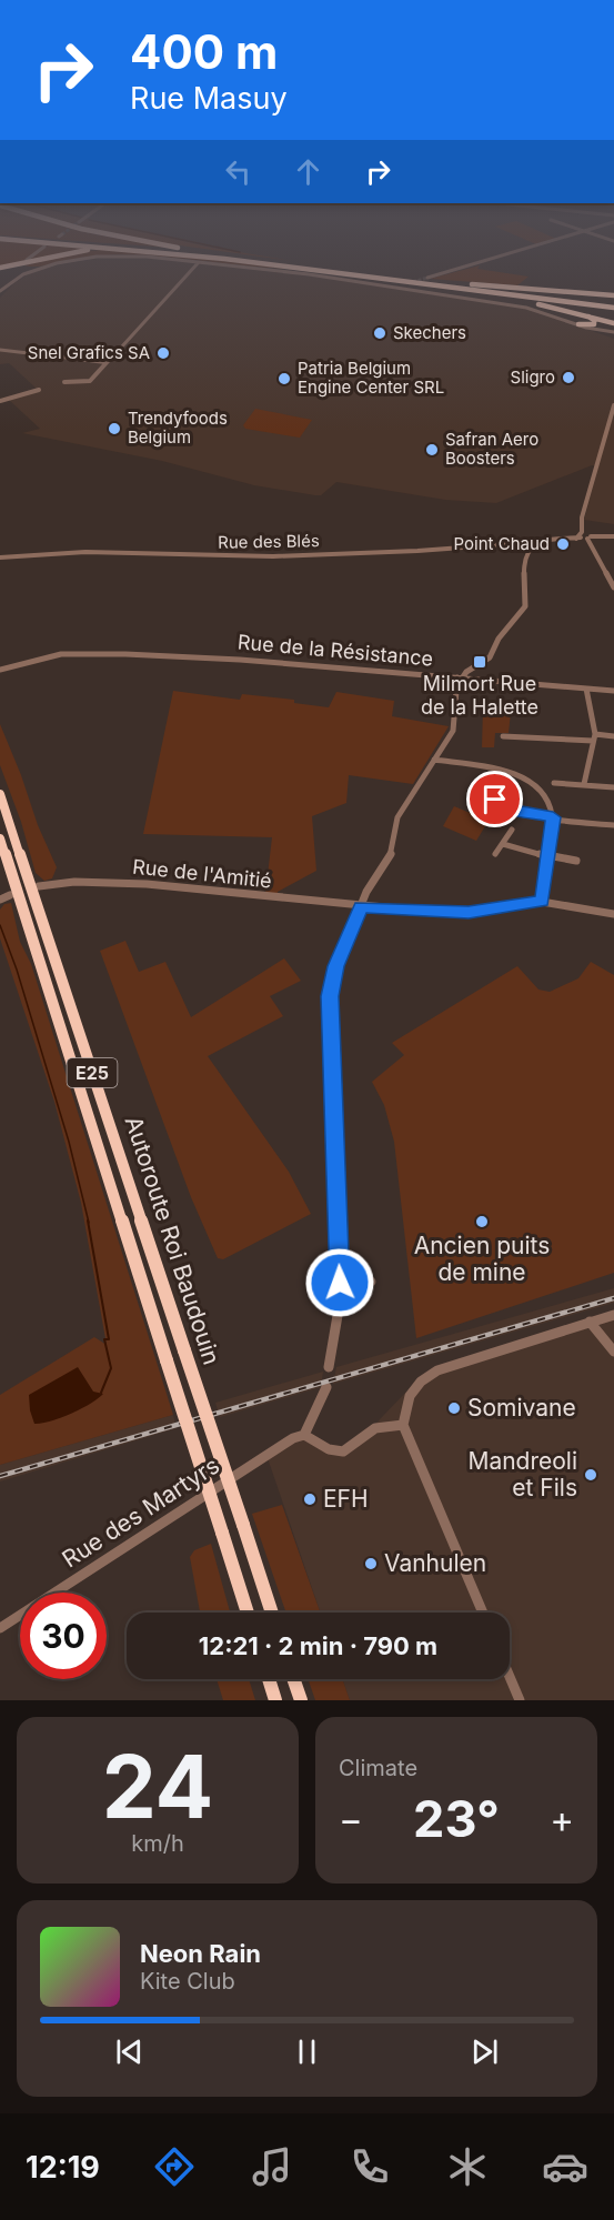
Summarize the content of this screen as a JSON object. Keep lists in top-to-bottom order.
{
  "streets": {
    "highway": ["E25", "Autoroute Roi Baudouin"],
    "street": [
      "Rue des Blés",
      "Rue de la Résistance",
      "Rue de l'Amitié",
      "Rue des Martyrs"
    ]
  },
  "places": {
    "other": [
      "Skechers",
      "Snel Grafics SA",
      "Sligro",
      "Patria Belgium Engine Center SRL",
      "Trendyfoods Belgium",
      "Safran Aero Boosters",
      "Point Chaud",
      "Ancien puits de mine",
      "Somivane",
      "Mandreoli et Fils",
      "EFH",
      "Vanhulen"
    ],
    "transit": ["Milmort Rue de la Halette"]
  },
  "page": {
    "turn": ["400 m", "Rue Masuy"],
    "limit": "30",
    "trip": "12:21 · 2 min · 790 m",
    "tile": [
      ["24", "km/h"],
      "Climate"
    ],
    "heat": ["−", "23°", "+"],
    "song": ["Neon Rain", "Kite Club"],
    "tabs": "12:19"
  }
}
